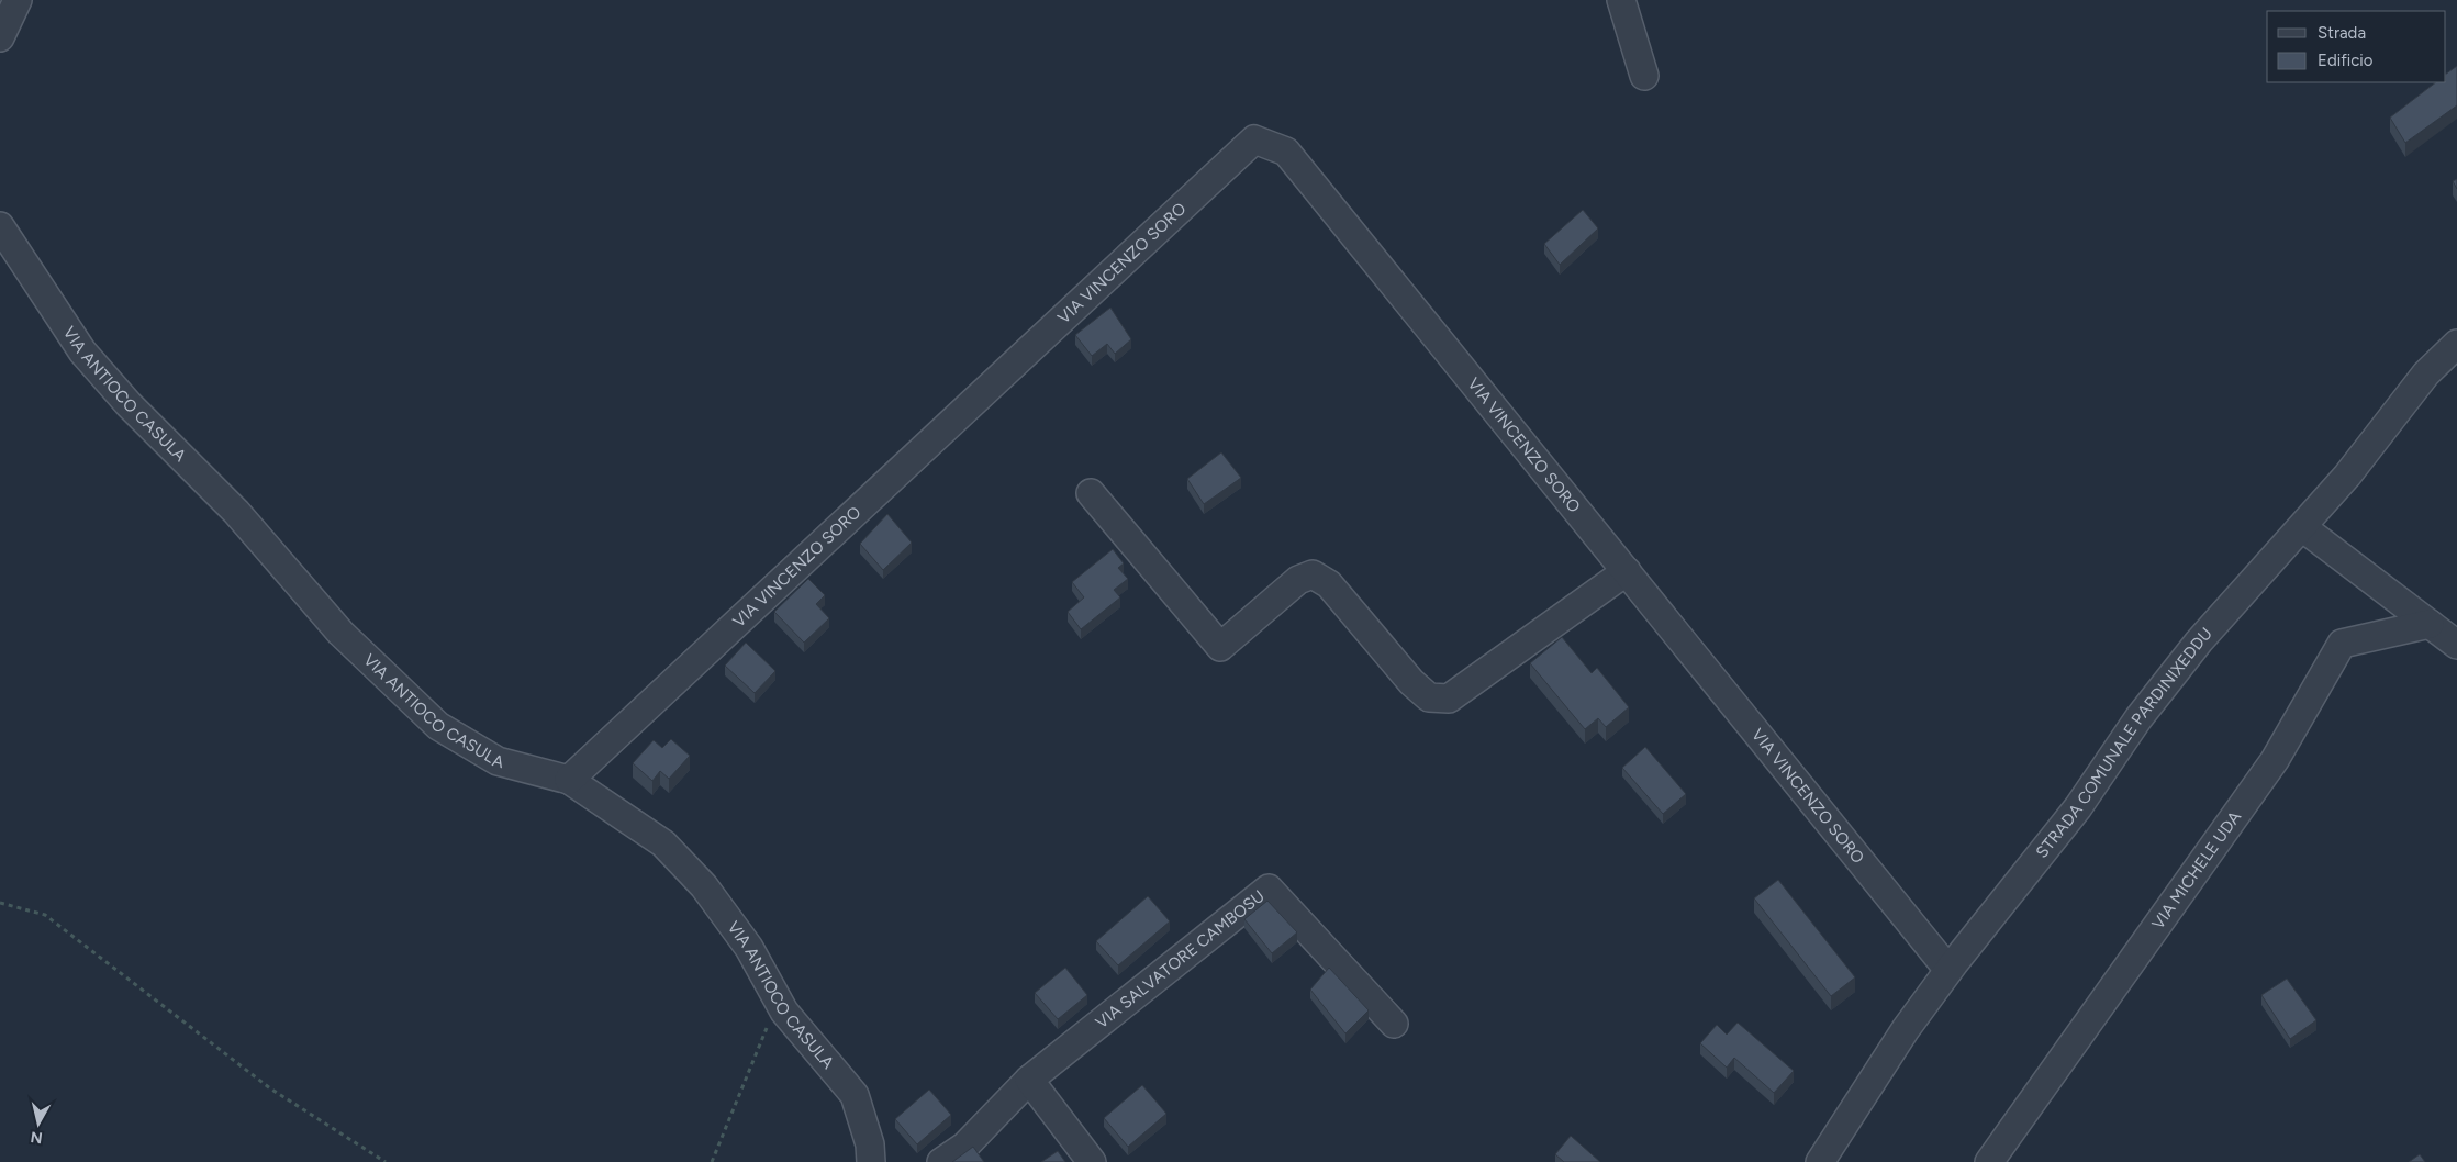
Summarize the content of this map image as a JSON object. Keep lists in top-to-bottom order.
{
  "streets": {
    "street": [
      "VIA VINCENZO SORO",
      "VIA ANTIOCO CASULA",
      "STRADA COMUNALE PARDINIXEDDU",
      "VIA MICHELE UDA",
      "VIA SALVATORE CAMBOSU"
    ]
  },
  "crossings": [
    ["VIA VINCENZO SORO", "VIA ANTIOCO CASULA"],
    ["VIA VINCENZO SORO", "STRADA COMUNALE PARDINIXEDDU"]
  ],
  "legend": ["Strada", "Edificio"],
  "north": "bottom"
}
